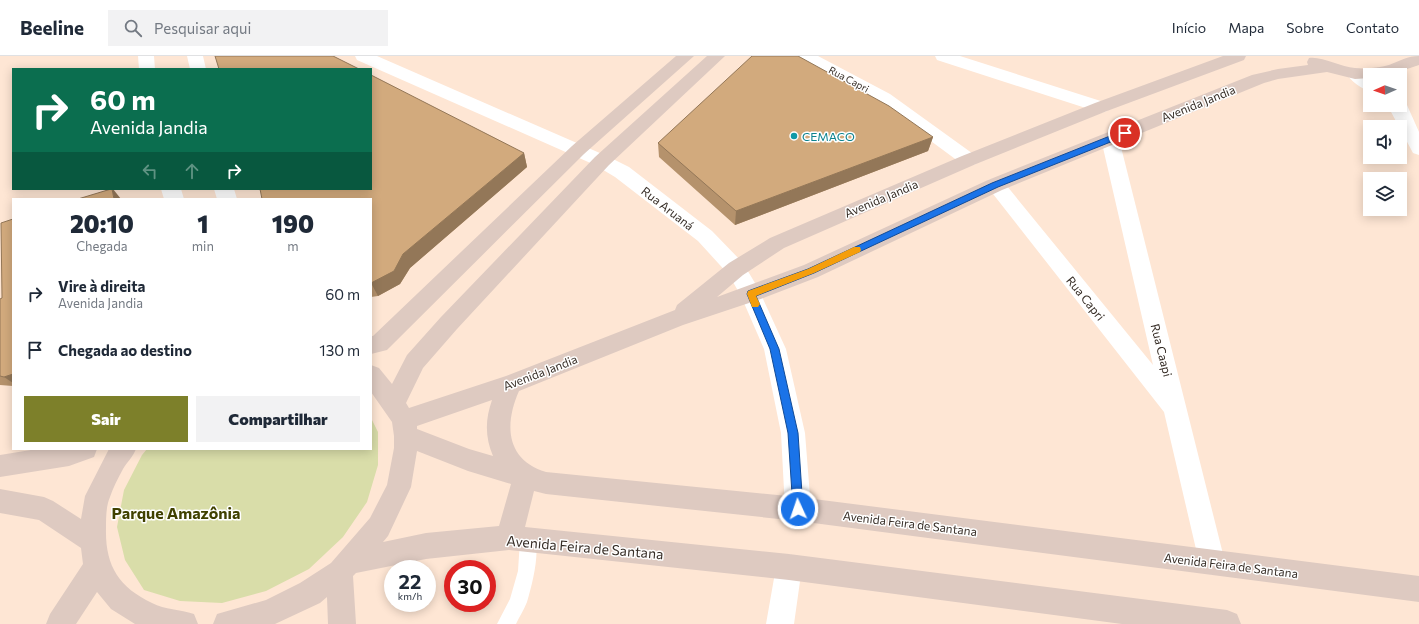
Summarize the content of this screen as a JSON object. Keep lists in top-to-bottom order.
{
  "streets": {
    "street": [
      "Rua Capri",
      "Avenida Jandia",
      "Rua Aruaná",
      "Rua Caapi",
      "Avenida Feira de Santana"
    ]
  },
  "crossings": [
    ["Rua Capri", "Avenida Jandia"],
    ["Rua Capri", "Rua Caapi"],
    ["Avenida Jandia", "Rua Aruaná"],
    ["Avenida Jandia", "Rua Caapi"],
    ["Avenida Jandia", "Avenida Feira de Santana"],
    ["Rua Aruaná", "Avenida Feira de Santana"],
    ["Rua Caapi", "Avenida Feira de Santana"]
  ],
  "districts": ["Parque Amazônia"],
  "places": ["CEMACO"],
  "north": "left",
  "page": {
    "header": "Beeline",
    "search": "Pesquisar aqui",
    "nav": [
      "Início",
      "Mapa",
      "Sobre",
      "Contato"
    ],
    "turn": ["60 m", "Avenida Jandia"],
    "eta": [
      "20:10",
      "Chegada",
      "1",
      "min",
      "190",
      "m"
    ],
    "list": [
      {
        "name": "Vire à direita",
        "note": "Avenida Jandia",
        "value": "60 m"
      },
      {
        "name": "Chegada ao destino",
        "value": "130 m"
      }
    ],
    "buttons": ["Sair", "Compartilhar"],
    "speed": "22 km/h",
    "limit": "30"
  }
}
